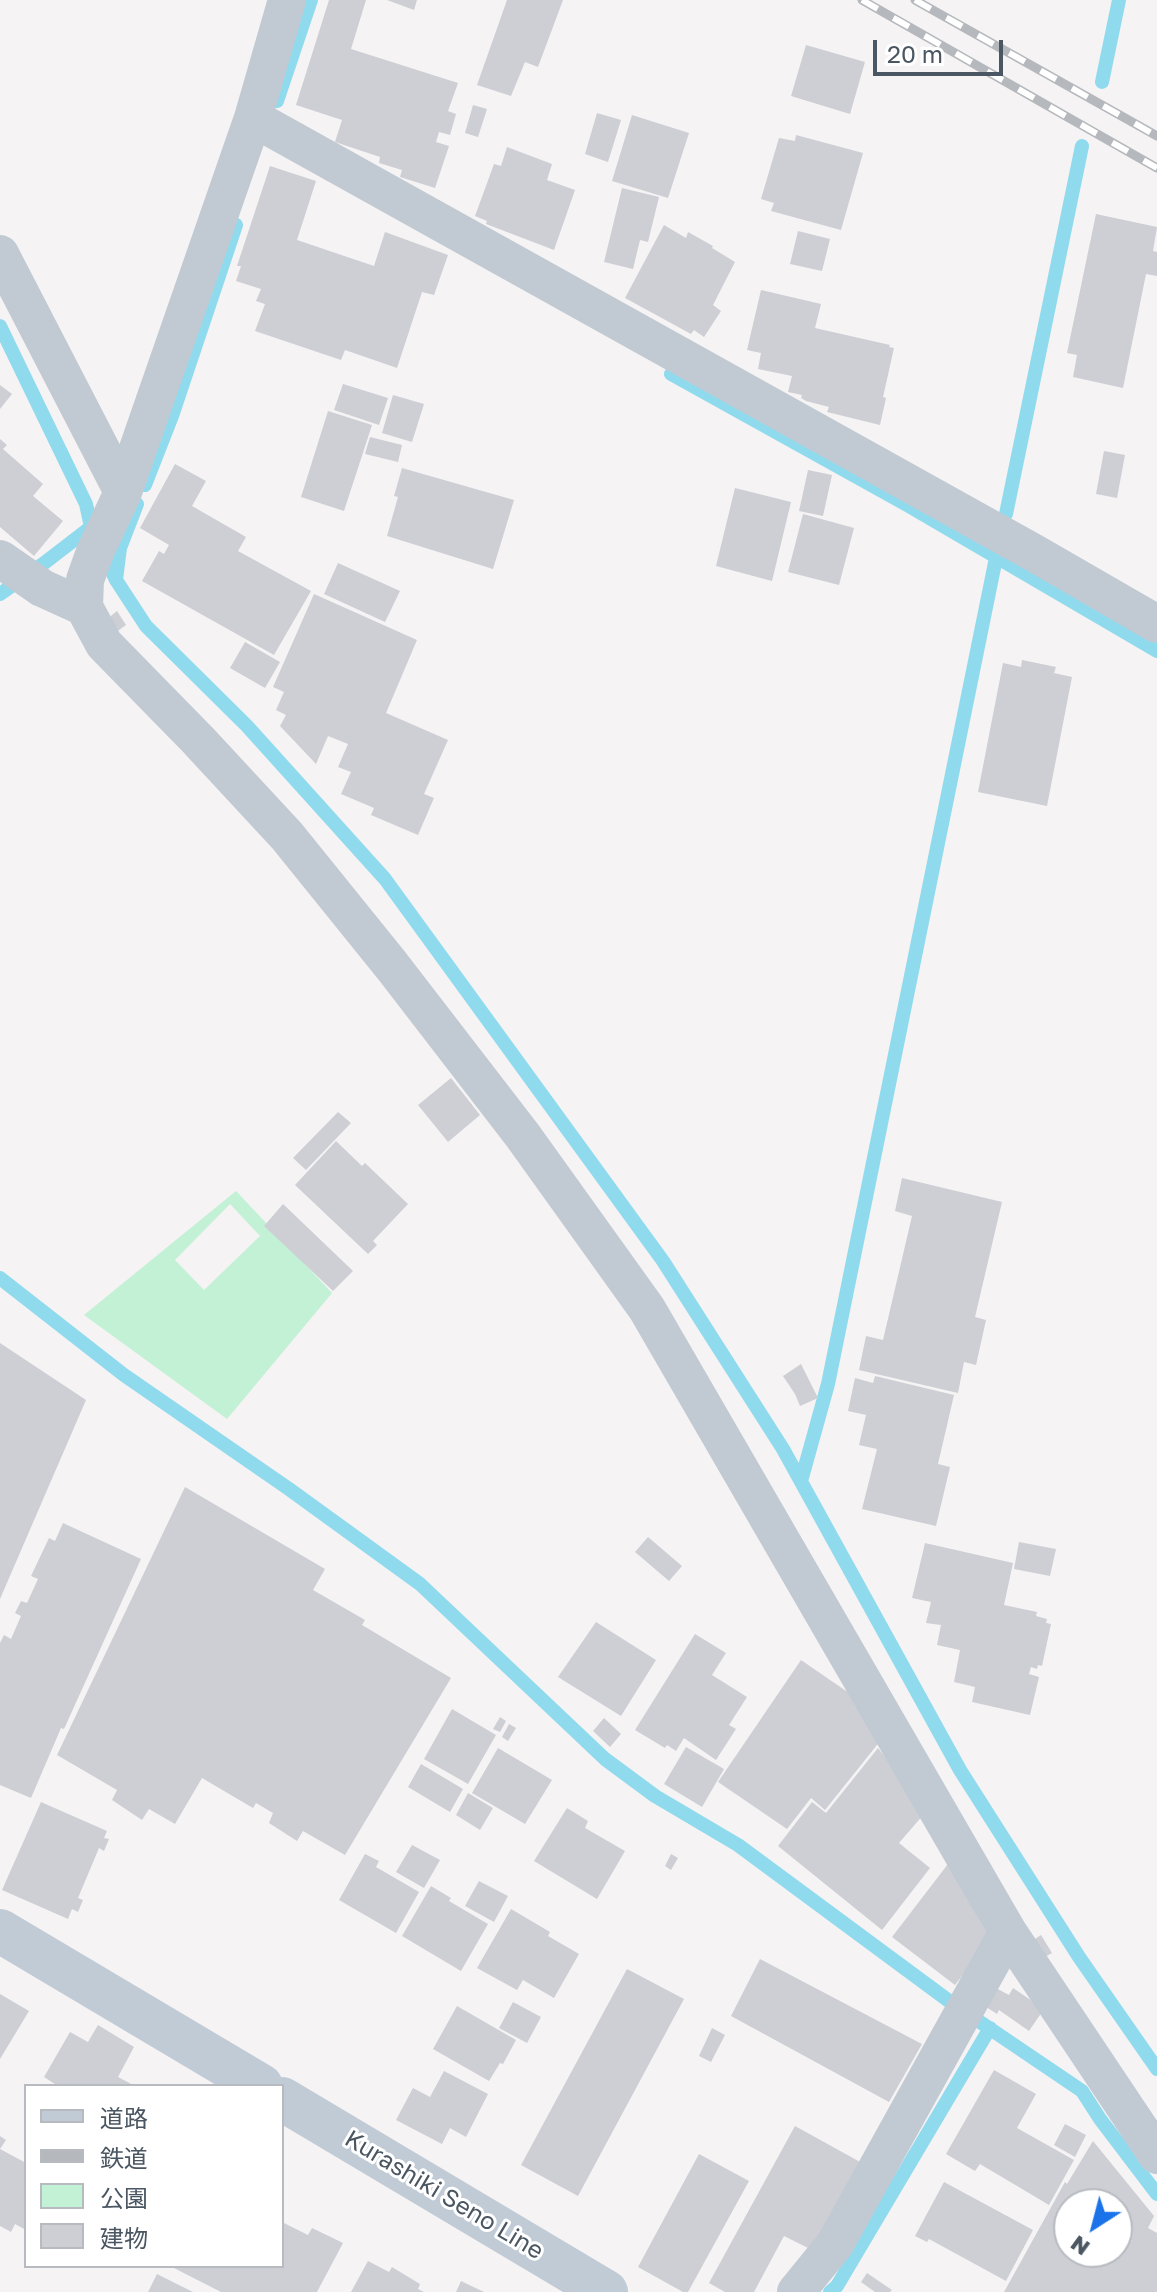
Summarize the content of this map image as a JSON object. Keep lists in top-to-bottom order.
{
  "streets": {
    "main road": ["Kurashiki Seno Line"]
  },
  "legend": [
    "道路",
    "鉄道",
    "公園",
    "建物"
  ],
  "scale_bar": "20 m",
  "north": "bottom left"
}
